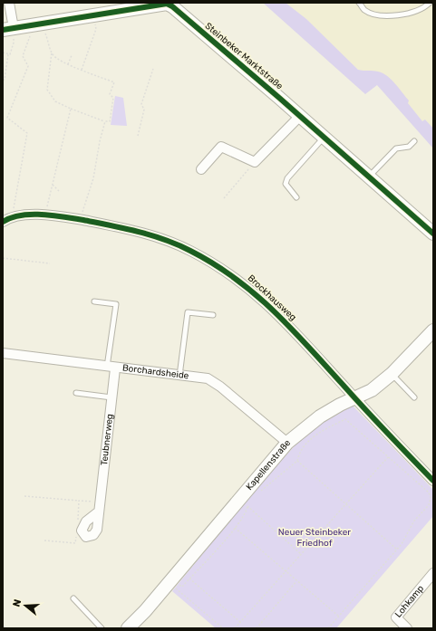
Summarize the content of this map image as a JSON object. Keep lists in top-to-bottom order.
{
  "streets": {
    "street": [
      "Steinbeker Marktstraße",
      "Brockhausweg",
      "Borchardsheide",
      "Teubnerweg",
      "Kapellenstraße",
      "Lohkamp"
    ]
  },
  "crossings": [
    ["Brockhausweg", "Kapellenstraße"],
    ["Borchardsheide", "Teubnerweg"],
    ["Borchardsheide", "Kapellenstraße"]
  ],
  "parks": ["Neuer Steinbeker Friedhof"],
  "north": "left"
}
